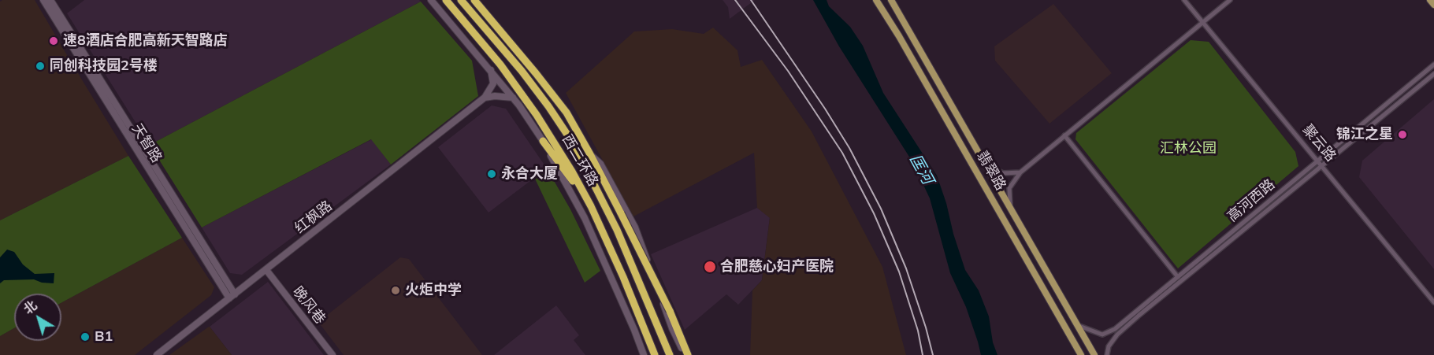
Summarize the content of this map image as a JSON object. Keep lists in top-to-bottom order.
{
  "streets": {
    "highway": ["西二环路"],
    "main road": ["翡翠路"],
    "street": [
      "天智路",
      "聚云路",
      "高河西路",
      "红枫路",
      "晚风巷"
    ]
  },
  "crossings": [
    ["天智路", "红枫路"],
    ["聚云路", "高河西路"],
    ["翡翠路", "高河西路"],
    ["红枫路", "晚风巷"]
  ],
  "water": ["匡河"],
  "parks": ["汇林公园"],
  "places": [
    "速8酒店合肥高新天智路店",
    "同创科技园2号楼",
    "锦江之星",
    "永合大厦",
    "合肥慈心妇产医院",
    "火炬中学",
    "B1"
  ],
  "north": "top left"
}
